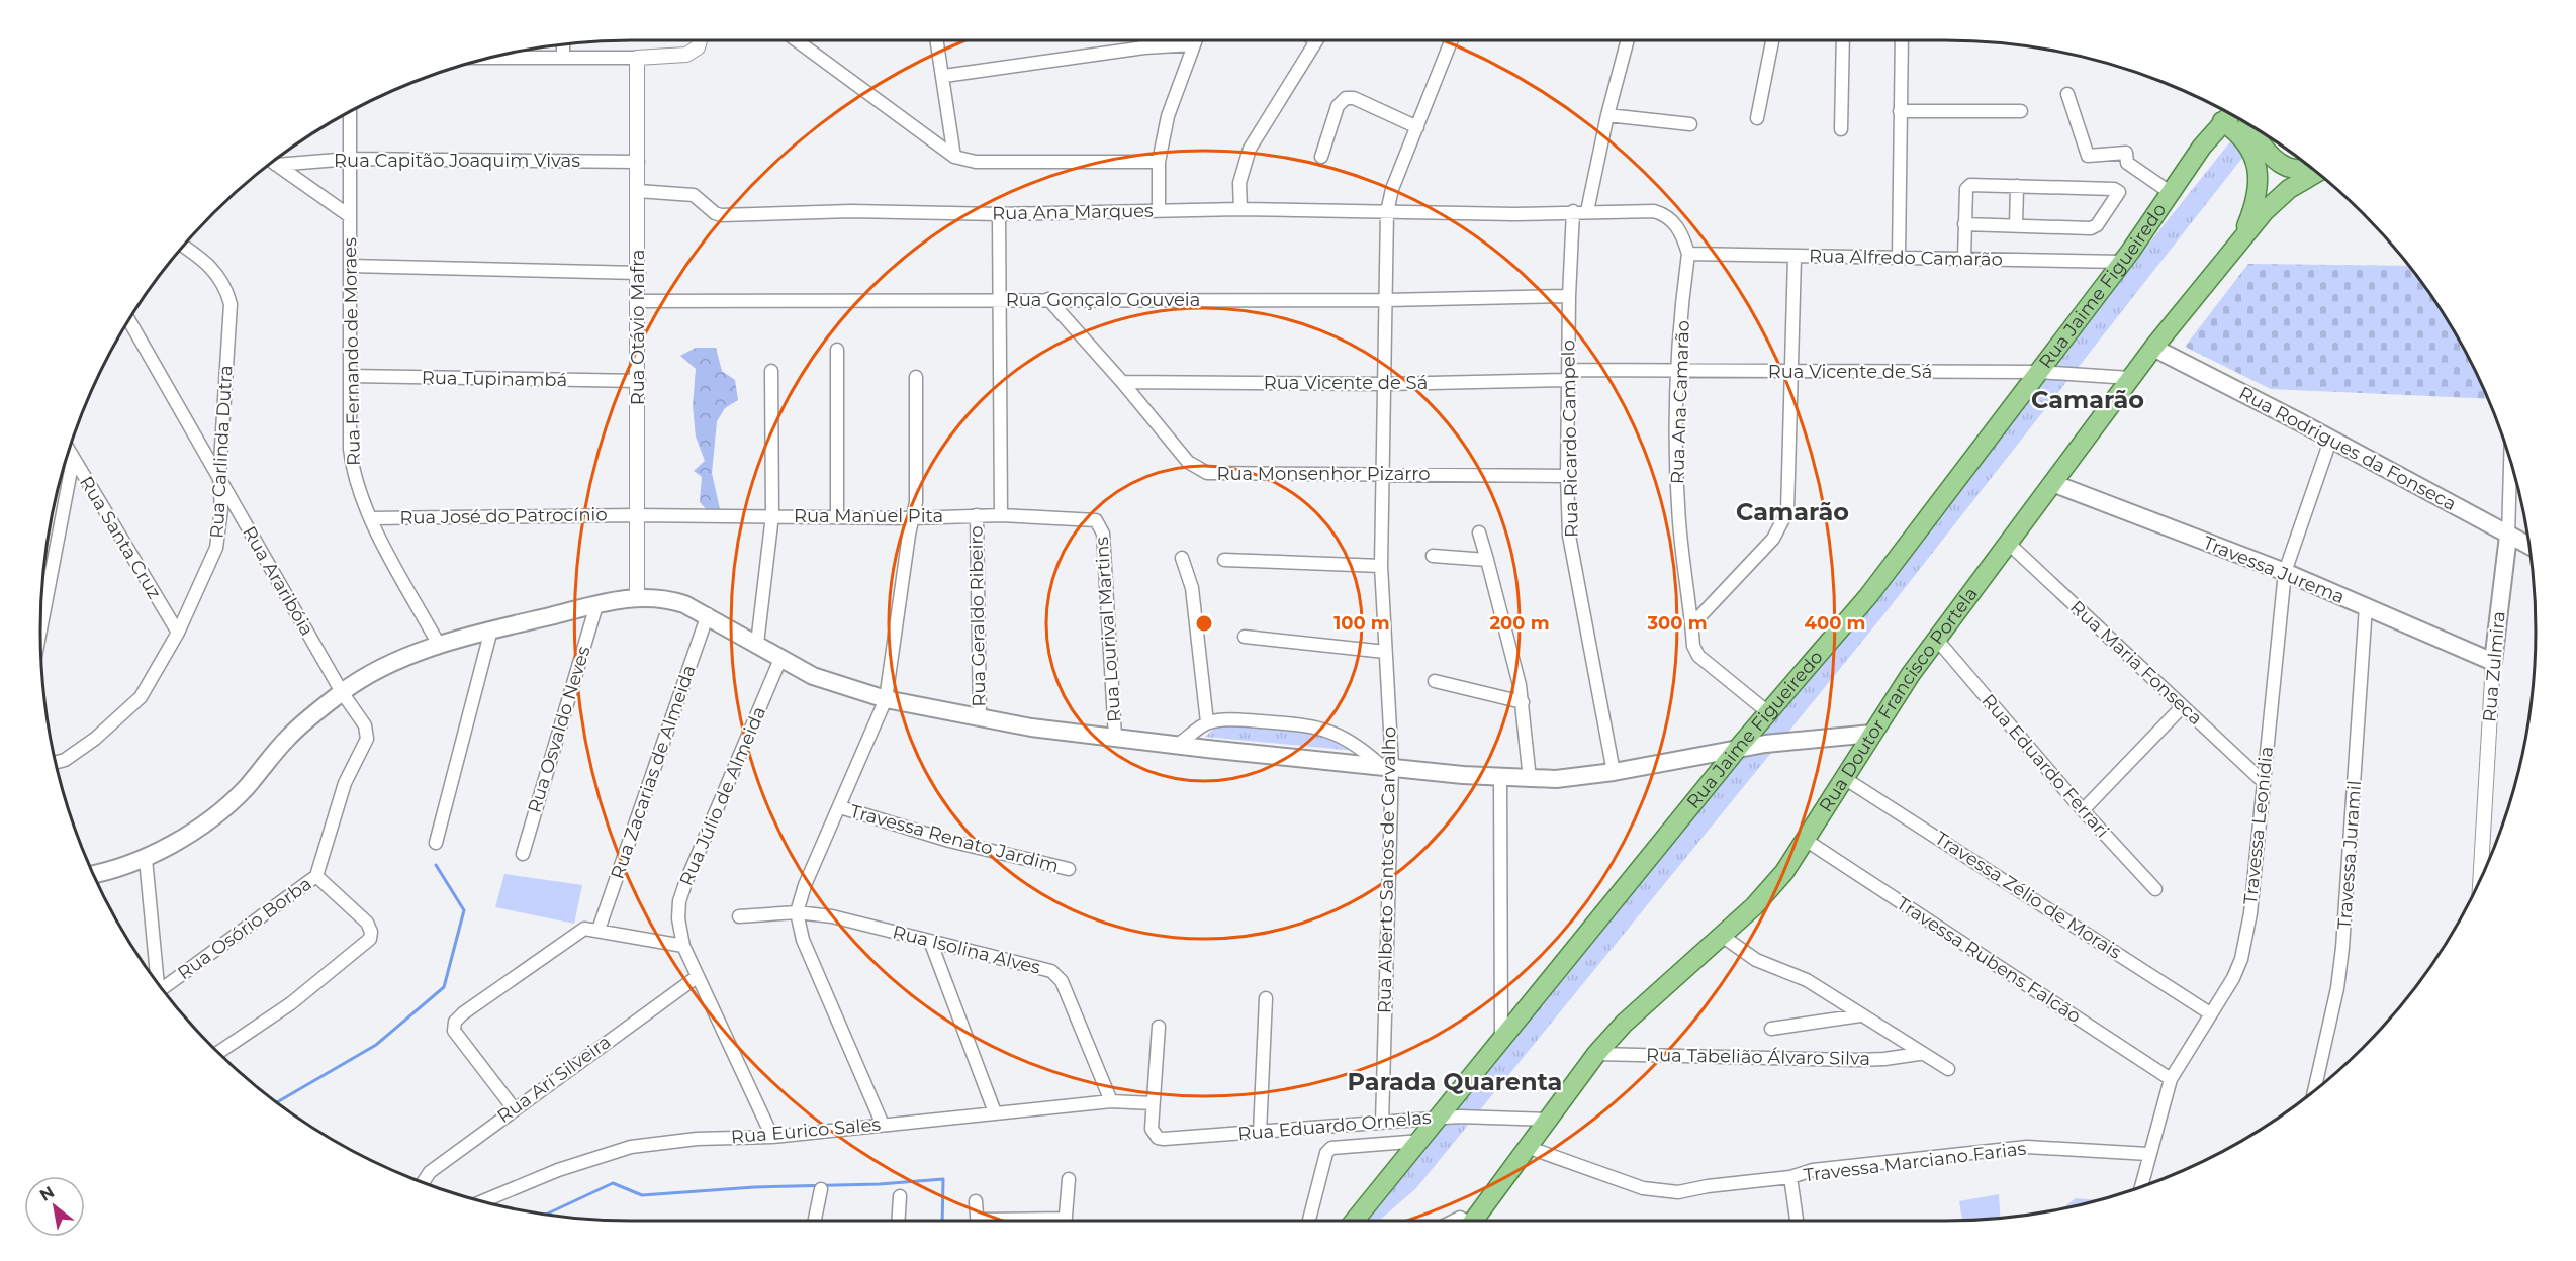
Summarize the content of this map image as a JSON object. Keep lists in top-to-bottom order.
{
  "streets": {
    "main road": [
      "Rua Jaime Figueiredo",
      "Rua Rodrigues da Fonseca",
      "Travessa Jurema",
      "Rua Zulmira",
      "Rua Doutor Francisco Portela"
    ],
    "street": [
      "Rua Capitão Joaquim Vivas",
      "Rua Ana Marques",
      "Rua Alfredo Camarão",
      "Rua Gonçalo Gouveia",
      "Rua Otávio Mafra",
      "Rua Fernando de Moraes",
      "Rua Vicente de Sá",
      "Rua Tupinambá",
      "Rua Ana Camarão",
      "Rua Ricardo Campelo",
      "Rua Carlinda Dutra",
      "Rua Monsenhor Pizarro",
      "Rua José do Patrocínio",
      "Rua Manuel Pita",
      "Rua Santa Cruz",
      "Rua Araribóia",
      "Rua Geraldo Ribeiro",
      "Rua Lourival Martins",
      "Rua Maria Fonseca",
      "Rua Osvaldo Neves",
      "Rua Eduardo Ferrari",
      "Rua Zacarias de Almeida",
      "Rua Júlio de Almeida",
      "Travessa Leonídia",
      "Travessa Renato Jardim",
      "Travessa Juramil",
      "Rua Alberto Santos de Carvalho",
      "Travessa Zélio de Morais",
      "Rua Osório Borba",
      "Rua Isolina Alves",
      "Travessa Rubens Falcão",
      "Rua Tabelião Álvaro Silva",
      "Rua Ari Silveira",
      "Rua Eduardo Ornelas",
      "Rua Eurico Sales",
      "Travessa Marciano Farias"
    ]
  },
  "crossings": [
    ["Rua Capitão Joaquim Vivas", "Rua Otávio Mafra"],
    ["Rua Capitão Joaquim Vivas", "Rua Fernando de Moraes"],
    ["Rua Ana Marques", "Rua Otávio Mafra"],
    ["Rua Ana Marques", "Rua Ricardo Campelo"],
    ["Rua Ana Marques", "Rua Geraldo Ribeiro"],
    ["Rua Ana Marques", "Rua Alberto Santos de Carvalho"],
    ["Rua Alfredo Camarão", "Rua Jaime Figueiredo"],
    ["Rua Alfredo Camarão", "Rua Ana Camarão"],
    ["Rua Jaime Figueiredo", "Rua Vicente de Sá"],
    ["Rua Jaime Figueiredo", "Rua Ana Camarão"],
    ["Rua Jaime Figueiredo", "Rua Eduardo Ornelas"],
    ["Rua Gonçalo Gouveia", "Rua Otávio Mafra"],
    ["Rua Gonçalo Gouveia", "Rua Ricardo Campelo"],
    ["Rua Gonçalo Gouveia", "Rua Monsenhor Pizarro"],
    ["Rua Gonçalo Gouveia", "Rua Geraldo Ribeiro"],
    ["Rua Gonçalo Gouveia", "Rua Alberto Santos de Carvalho"],
    ["Rua Otávio Mafra", "Rua Tupinambá"],
    ["Rua Otávio Mafra", "Rua José do Patrocínio"],
    ["Rua Otávio Mafra", "Rua Manuel Pita"],
    ["Rua Fernando de Moraes", "Rua Tupinambá"],
    ["Rua Fernando de Moraes", "Rua José do Patrocínio"],
    ["Rua Vicente de Sá", "Rua Ana Camarão"],
    ["Rua Vicente de Sá", "Rua Ricardo Campelo"],
    ["Rua Vicente de Sá", "Rua Monsenhor Pizarro"],
    ["Rua Vicente de Sá", "Rua Doutor Francisco Portela"],
    ["Rua Vicente de Sá", "Rua Alberto Santos de Carvalho"],
    ["Rua Ricardo Campelo", "Rua Monsenhor Pizarro"],
    ["Rua Rodrigues da Fonseca", "Rua Zulmira"],
    ["Rua Rodrigues da Fonseca", "Rua Doutor Francisco Portela"],
    ["Rua Rodrigues da Fonseca", "Travessa Leonídia"],
    ["Rua Carlinda Dutra", "Rua Santa Cruz"],
    ["Rua Carlinda Dutra", "Rua Araribóia"],
    ["Rua Monsenhor Pizarro", "Rua Alberto Santos de Carvalho"],
    ["Rua José do Patrocínio", "Rua Manuel Pita"],
    ["Rua Manuel Pita", "Rua Geraldo Ribeiro"],
    ["Rua Manuel Pita", "Rua Lourival Martins"],
    ["Travessa Jurema", "Rua Zulmira"],
    ["Travessa Jurema", "Rua Doutor Francisco Portela"],
    ["Travessa Jurema", "Travessa Leonídia"],
    ["Travessa Jurema", "Travessa Juramil"],
    ["Rua Araribóia", "Rua Osório Borba"],
    ["Rua Maria Fonseca", "Rua Doutor Francisco Portela"],
    ["Rua Maria Fonseca", "Travessa Leonídia"],
    ["Rua Doutor Francisco Portela", "Rua Eduardo Ferrari"],
    ["Rua Doutor Francisco Portela", "Travessa Zélio de Morais"],
    ["Rua Doutor Francisco Portela", "Travessa Rubens Falcão"],
    ["Rua Doutor Francisco Portela", "Rua Tabelião Álvaro Silva"],
    ["Rua Doutor Francisco Portela", "Rua Eduardo Ornelas"],
    ["Rua Doutor Francisco Portela", "Travessa Marciano Farias"],
    ["Rua Júlio de Almeida", "Rua Ari Silveira"],
    ["Rua Júlio de Almeida", "Rua Eurico Sales"],
    ["Travessa Leonídia", "Travessa Zélio de Morais"],
    ["Travessa Leonídia", "Travessa Rubens Falcão"],
    ["Travessa Leonídia", "Travessa Marciano Farias"],
    ["Rua Alberto Santos de Carvalho", "Rua Eduardo Ornelas"],
    ["Rua Isolina Alves", "Rua Eurico Sales"],
    ["Rua Eduardo Ornelas", "Rua Eurico Sales"]
  ],
  "districts": ["Camarão", "Camarão", "Parada Quarenta"],
  "north": "top left",
  "rings": [
    "100 m",
    "200 m",
    "300 m",
    "400 m"
  ]
}
